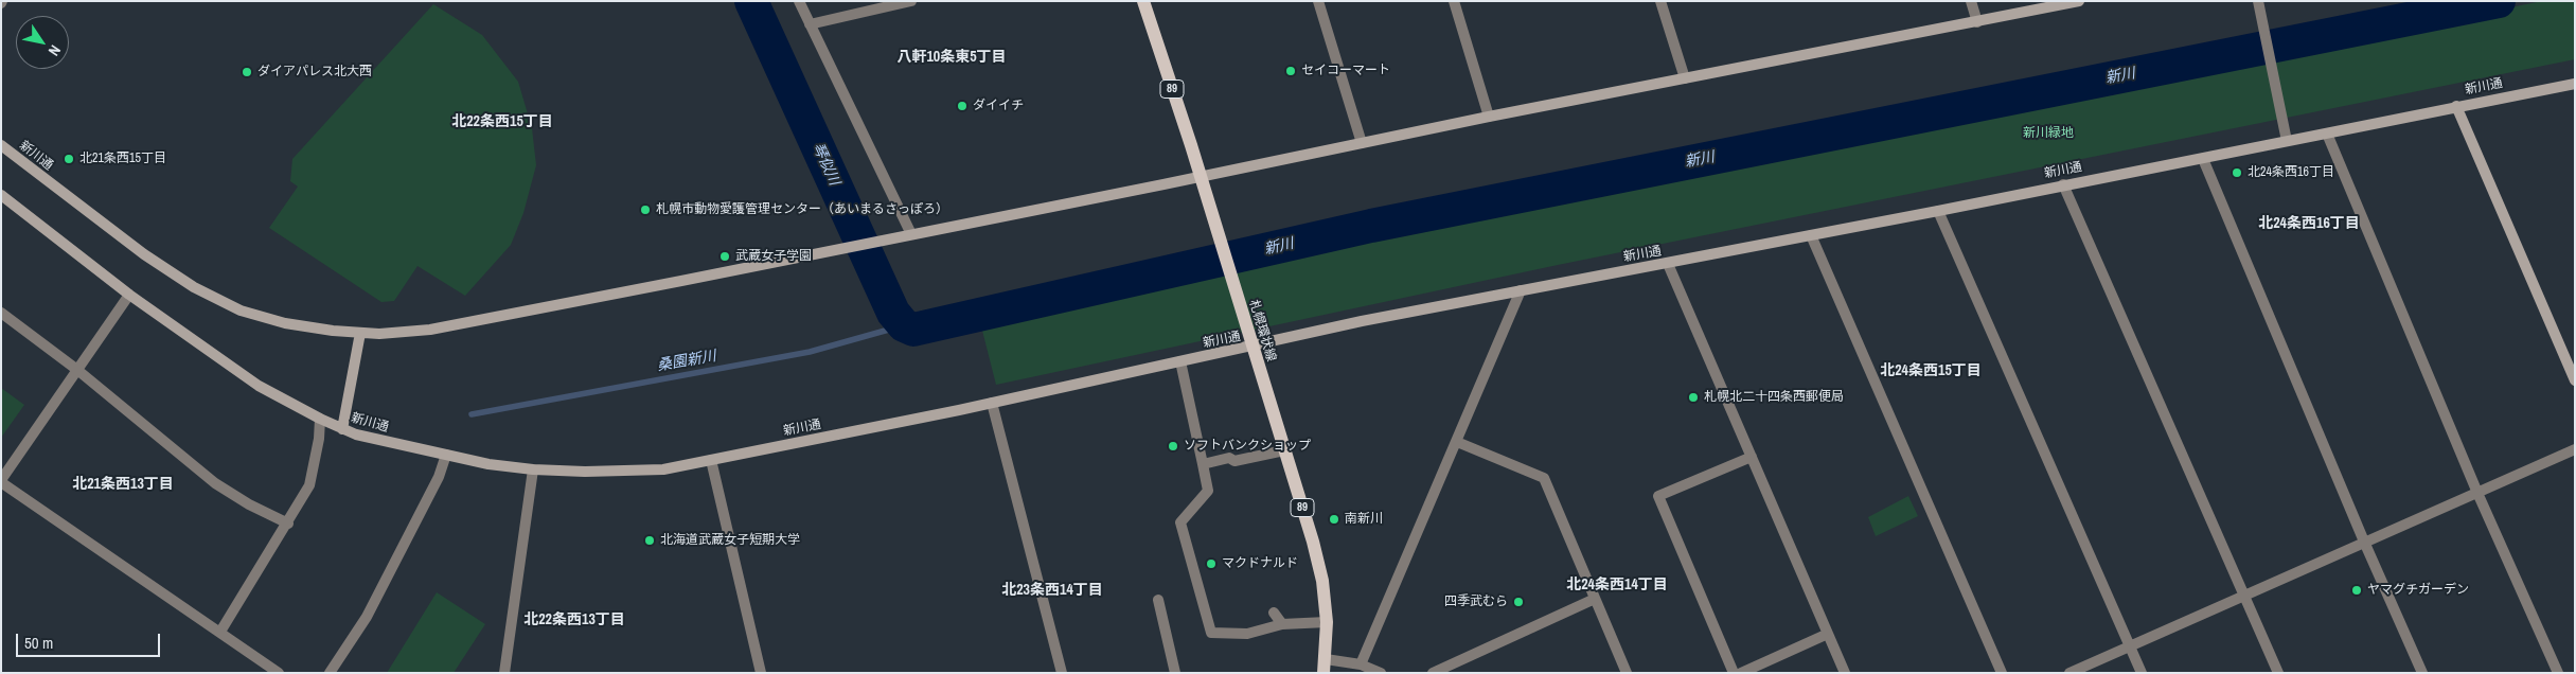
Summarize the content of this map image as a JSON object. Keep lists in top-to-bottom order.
{
  "streets": {
    "main road": ["89", "札幌環状線"],
    "street": ["新川通"]
  },
  "crossings": [
    ["新川通", "札幌環状線"]
  ],
  "districts": [
    "八軒10条東5丁目",
    "北22条西15丁目",
    "北24条西16丁目",
    "北24条西15丁目",
    "北21条西13丁目",
    "北24条西14丁目",
    "北23条西14丁目",
    "北22条西13丁目"
  ],
  "water": ["新川", "琴似川", "桑園新川"],
  "parks": ["新川緑地"],
  "places": [
    "セイコーマート",
    "ダイアパレス北大西",
    "ダイイチ",
    "北21条西15丁目",
    "北24条西16丁目",
    "札幌市動物愛護管理センター（あいまるさっぽろ）",
    "武蔵女子学園",
    "札幌北二十四条西郵便局",
    "ソフトバンクショップ",
    "南新川",
    "北海道武蔵女子短期大学",
    "マクドナルド",
    "ヤマグチガーデン",
    "四季武むら"
  ],
  "scale_bar": "50 m",
  "north": "bottom right"
}
